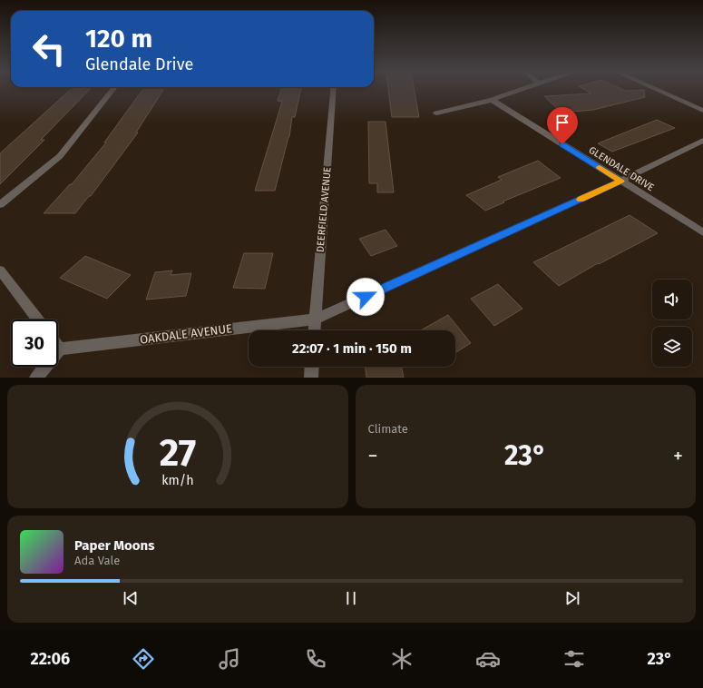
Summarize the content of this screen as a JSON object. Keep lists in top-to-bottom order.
{
  "streets": {
    "street": ["GLENDALE DRIVE", "DEERFIELD AVENUE", "OAKDALE AVENUE"]
  },
  "crossings": [
    ["GLENDALE DRIVE", "OAKDALE AVENUE"],
    ["DEERFIELD AVENUE", "OAKDALE AVENUE"]
  ],
  "page": {
    "turn": ["120 m", "Glendale Drive"],
    "limit": "30",
    "trip": "22:07 · 1 min · 150 m",
    "tile": "Climate",
    "heat": ["−", "23°", "+"],
    "song": ["Paper Moons", "Ada Vale"],
    "tabs": ["22:06", "23°"],
    "gauge": ["27", "km/h"]
  }
}
